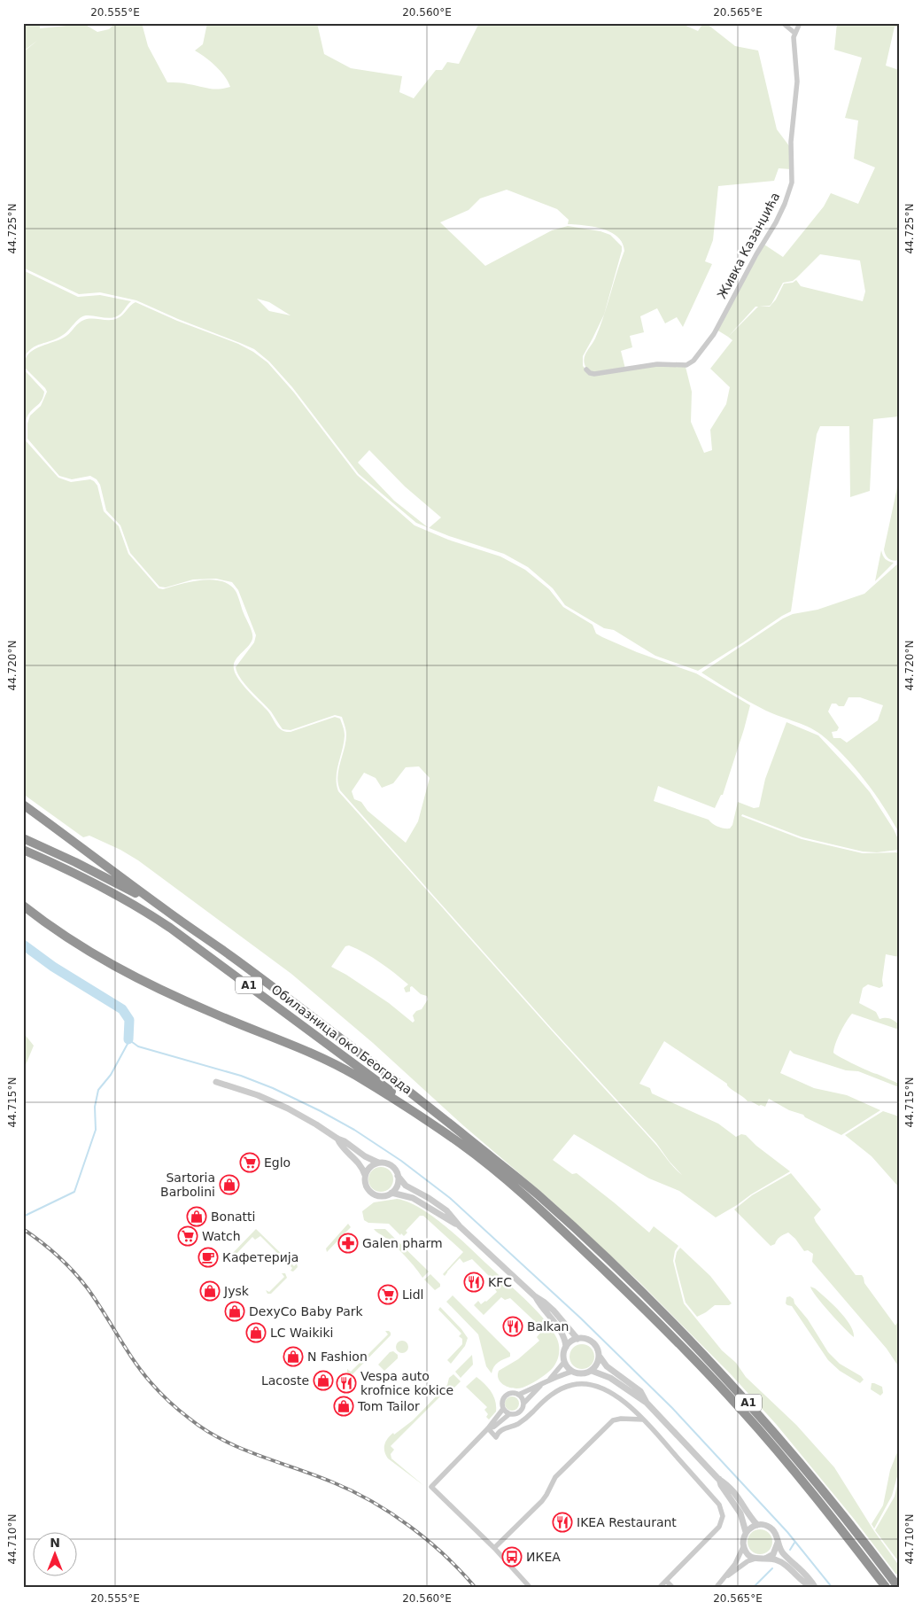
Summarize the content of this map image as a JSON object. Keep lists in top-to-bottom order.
{
  "streets": {
    "highway": ["A1", "Обилазница око Београда"],
    "street": ["Живка Казанџића"]
  },
  "crossings": [
    ["A1", "Обилазница око Београда"]
  ],
  "places": {
    "supermarket": ["Eglo", "Watch", "Lidl"],
    "shop": [
      "Sartoria Barbolini",
      "Bonatti",
      "Jysk",
      "DexyCo Baby Park",
      "LC Waikiki",
      "N Fashion",
      "Lacoste",
      "Tom Tailor"
    ],
    "pharmacy": ["Galen pharm"],
    "cafe": ["Кафетерија"],
    "restaurant": [
      "KFC",
      "Balkan",
      "Vespa auto krofnice kokice",
      "IKEA Restaurant"
    ],
    "bus stop": ["ИКЕА"]
  },
  "north": "top",
  "coordinates": [
    "20.555°E",
    "20.560°E",
    "20.565°E",
    "44.725°N",
    "44.720°N",
    "44.715°N",
    "44.710°N"
  ]
}
